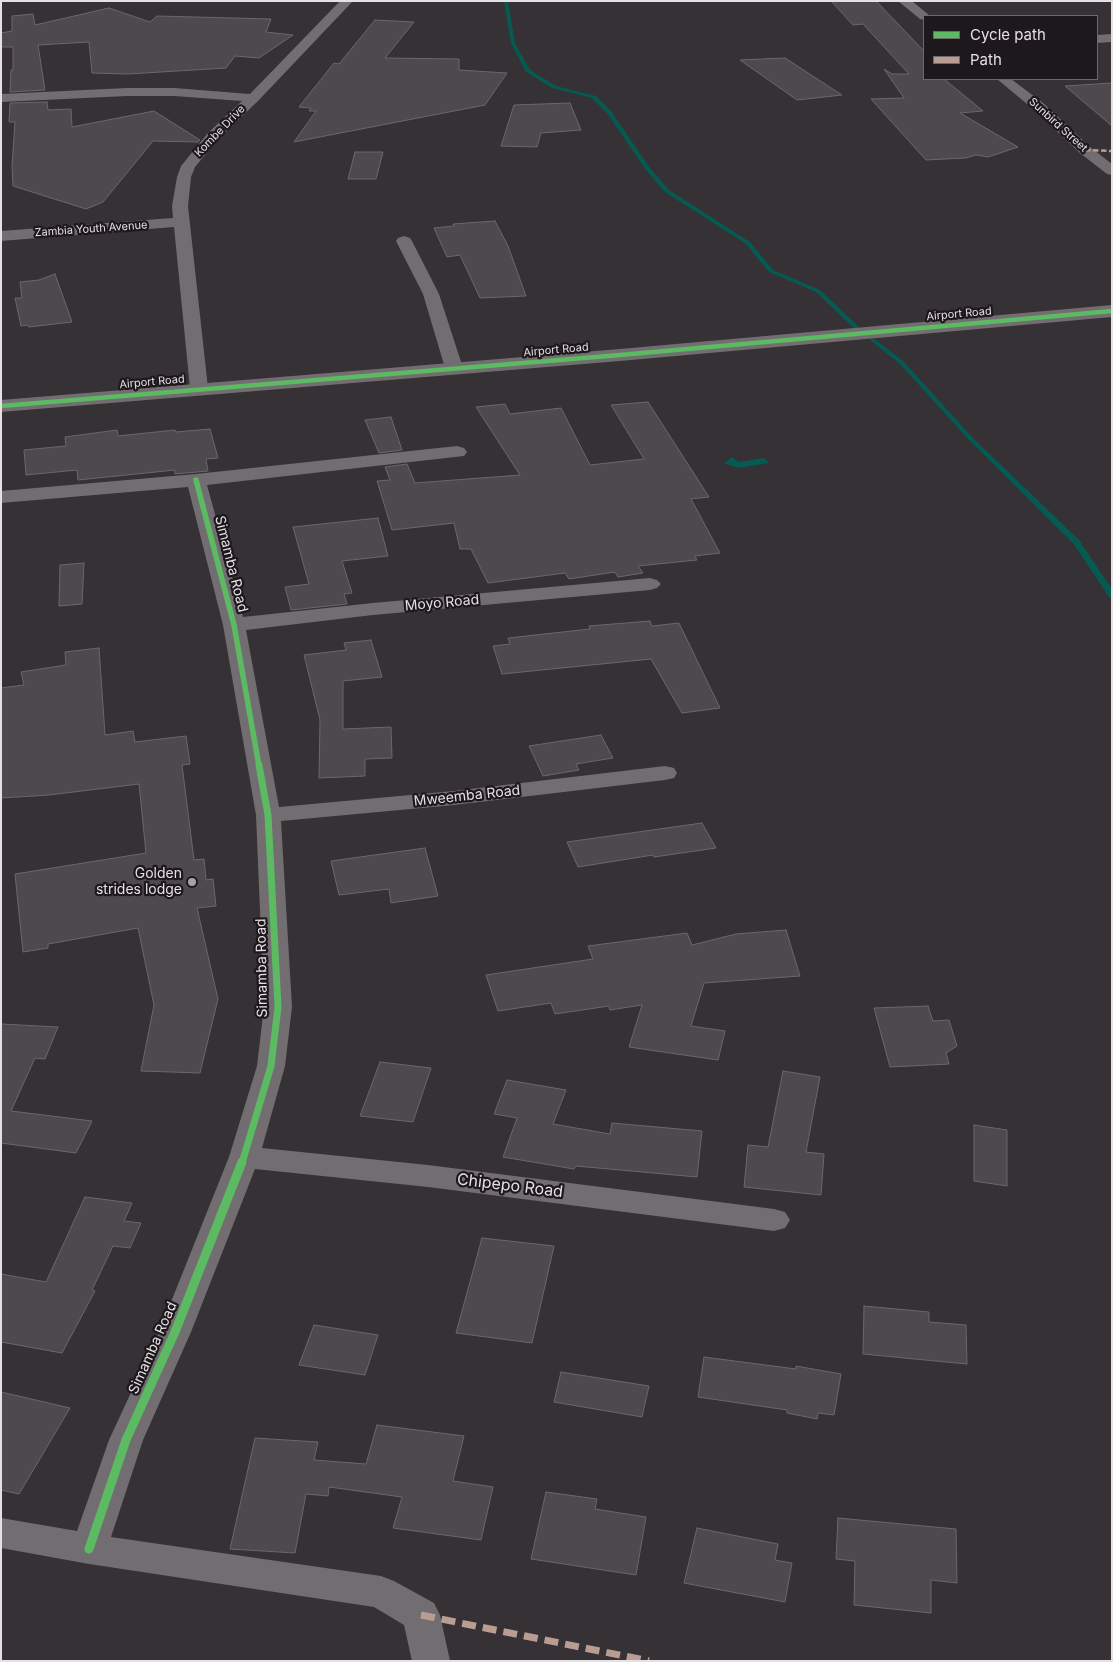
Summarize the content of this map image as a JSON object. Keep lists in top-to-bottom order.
{
  "streets": {
    "street": [
      "Sunbird Street",
      "Kombe Drive",
      "Zambia Youth Avenue",
      "Airport Road",
      "Simamba Road",
      "Moyo Road",
      "Mweemba Road",
      "Chipepo Road"
    ]
  },
  "crossings": [
    ["Kombe Drive", "Zambia Youth Avenue"],
    ["Kombe Drive", "Airport Road"],
    ["Simamba Road", "Moyo Road"],
    ["Simamba Road", "Mweemba Road"],
    ["Simamba Road", "Chipepo Road"]
  ],
  "places": ["Golden strides lodge"],
  "legend": ["Cycle path", "Path"]
}
